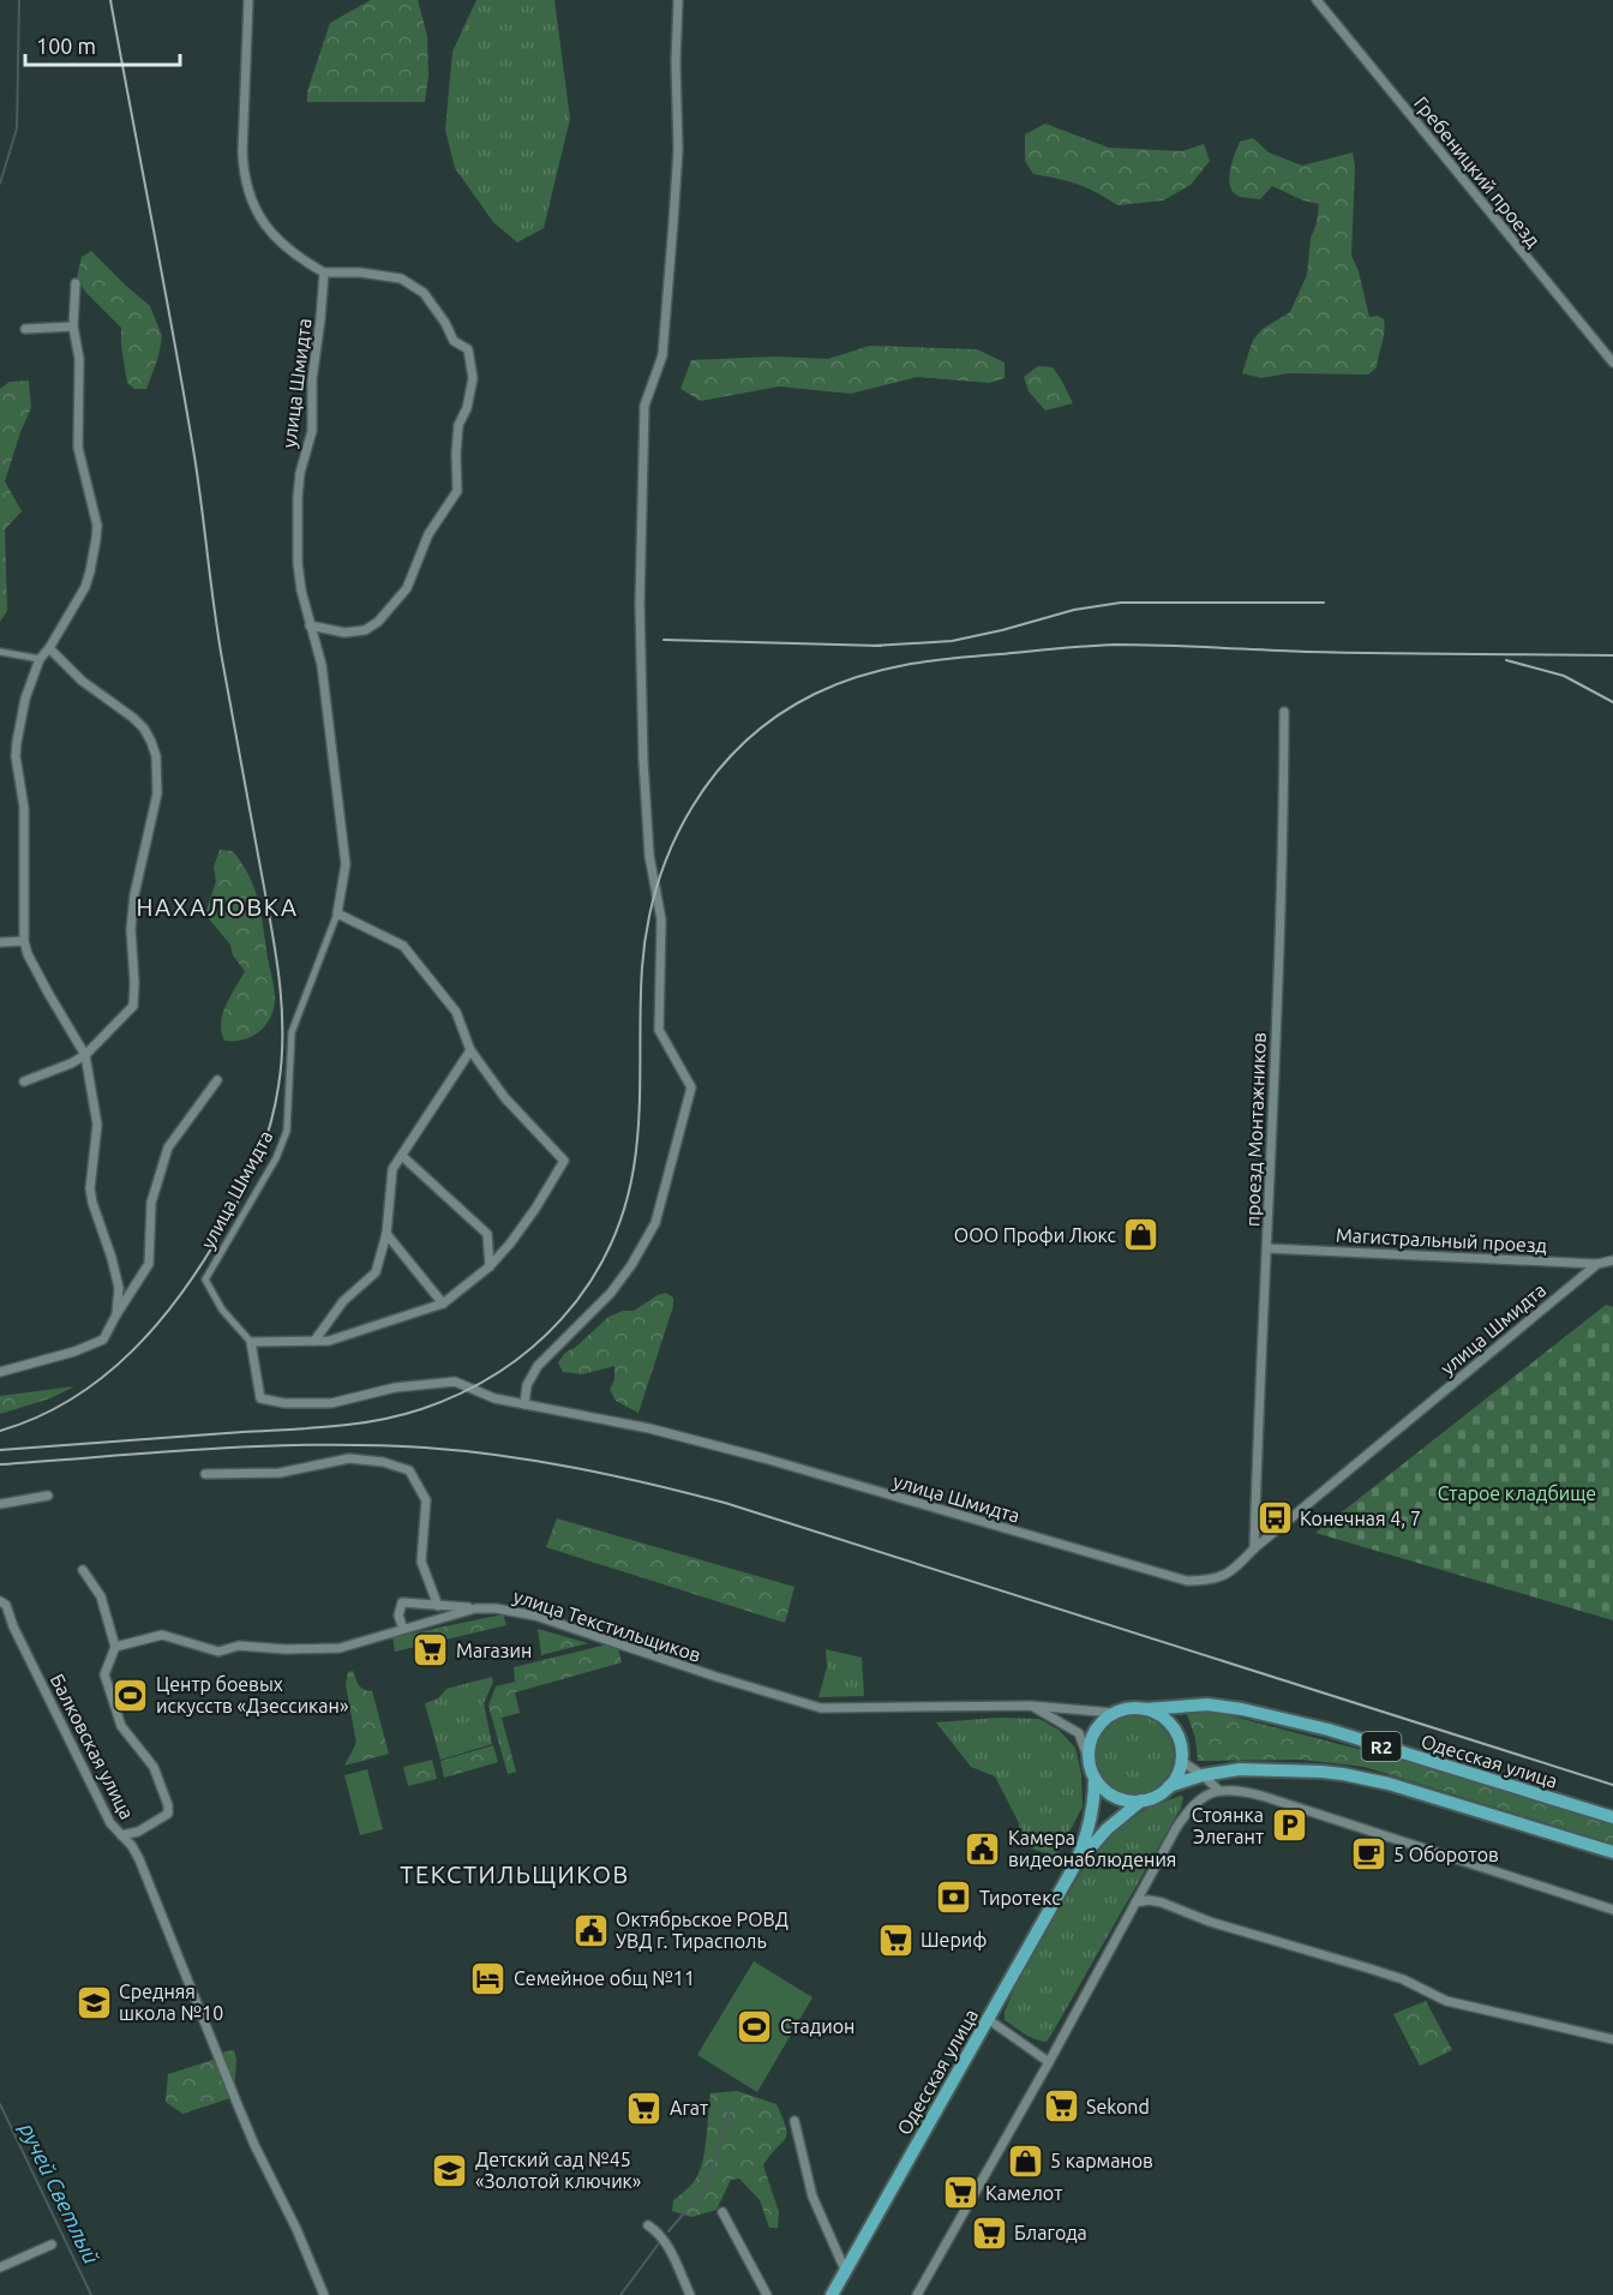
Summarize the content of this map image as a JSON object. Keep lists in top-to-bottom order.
{
  "streets": {
    "main road": ["R2", "Одесская улица"],
    "street": [
      "Гребеницкий проезд",
      "улица Шмидта",
      "проезд Монтажников",
      "Магистральный проезд",
      "улица Текстильщиков",
      "Балковская улица"
    ]
  },
  "crossings": [
    ["улица Шмидта", "проезд Монтажников"],
    ["улица Шмидта", "Магистральный проезд"],
    ["проезд Монтажников", "Магистральный проезд"],
    ["улица Текстильщиков", "R2"],
    ["улица Текстильщиков", "Одесская улица"],
    ["R2", "Одесская улица"]
  ],
  "districts": ["НАХАЛОВКА", "ТЕКСТИЛЬЩИКОВ"],
  "water": ["ручей Светлый"],
  "parks": ["Старое кладбище"],
  "places": {
    "shop": ["ООО Профи Люкс", "5 карманов"],
    "bus stop": ["Конечная 4, 7"],
    "supermarket": [
      "Магазин",
      "Шериф",
      "Sekond",
      "Агат",
      "Камелот",
      "Благода"
    ],
    "sports": ["Центр боевых искусств «Дзессикан»", "Стадион"],
    "parking": ["Стоянка Элегант"],
    "public building": ["Камера видеонаблюдения", "Октябрьское РОВД УВД г. Тирасполь"],
    "cafe": ["5 Оборотов"],
    "bank": ["Тиротекс"],
    "hotel": ["Семейное общ №11"],
    "school or university": ["Средняя школа №10", "Детский сад №45 «Золотой ключик»"]
  },
  "scale_bar": "100 m"
}
